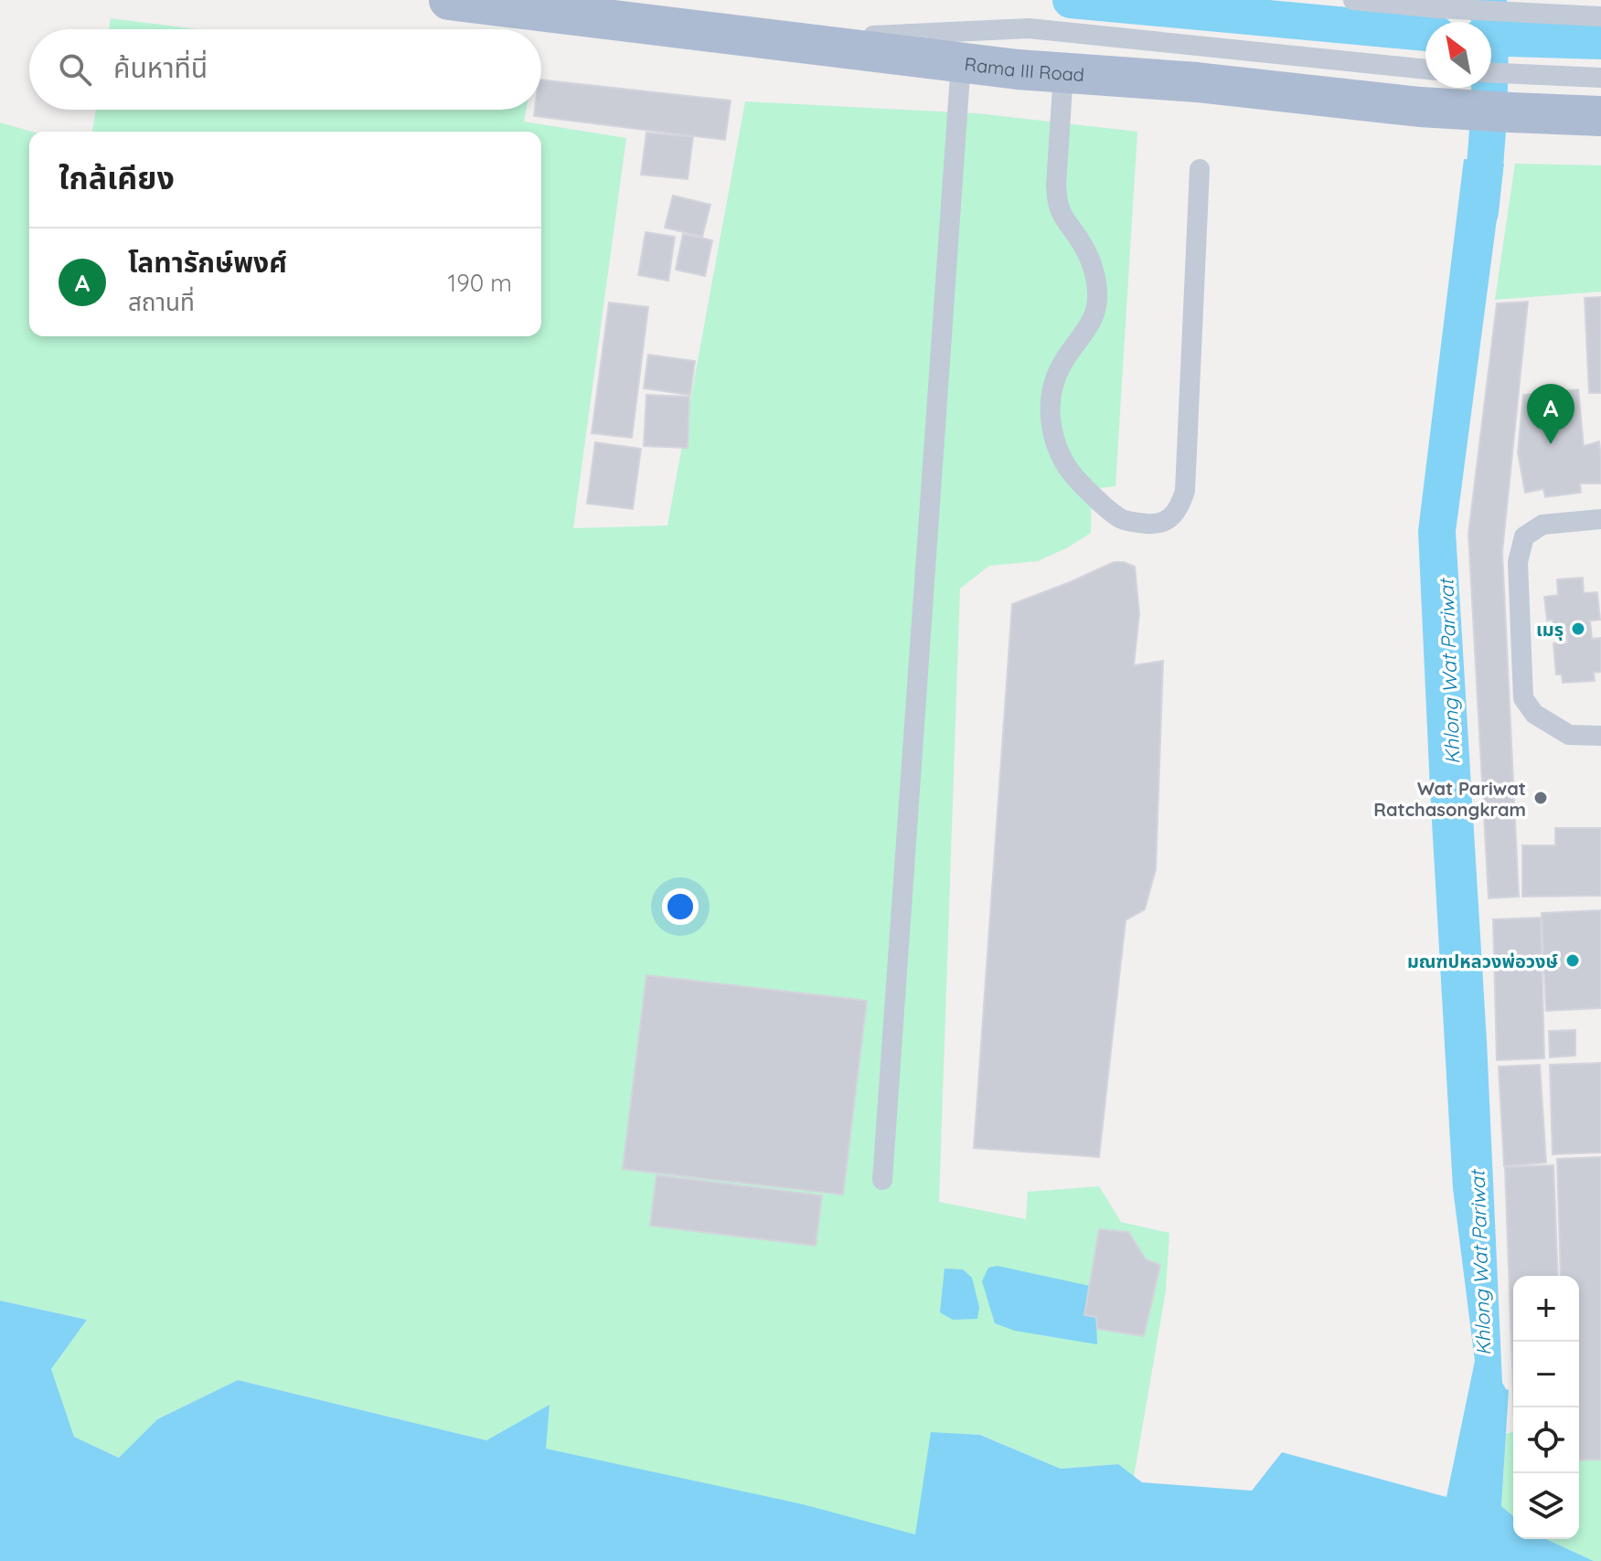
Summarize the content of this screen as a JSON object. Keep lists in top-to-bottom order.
{
  "streets": {
    "main road": ["Rama III Road"]
  },
  "water": ["Khlong Wat Pariwat"],
  "places": ["เมรุ", "Wat Pariwat Ratchasongkram", "มณฑปหลวงพ่อวงษ์"],
  "north": "top left",
  "page": {
    "search": "ค้นหาที่นี่",
    "heading": "ใกล้เคียง",
    "list": [
      {
        "mark": "A",
        "name": "โลทารักษ์พงศ์",
        "note": "สถานที่",
        "value": "190 m"
      }
    ],
    "pins": "A",
    "map_buttons": ["+", "−"]
  }
}
